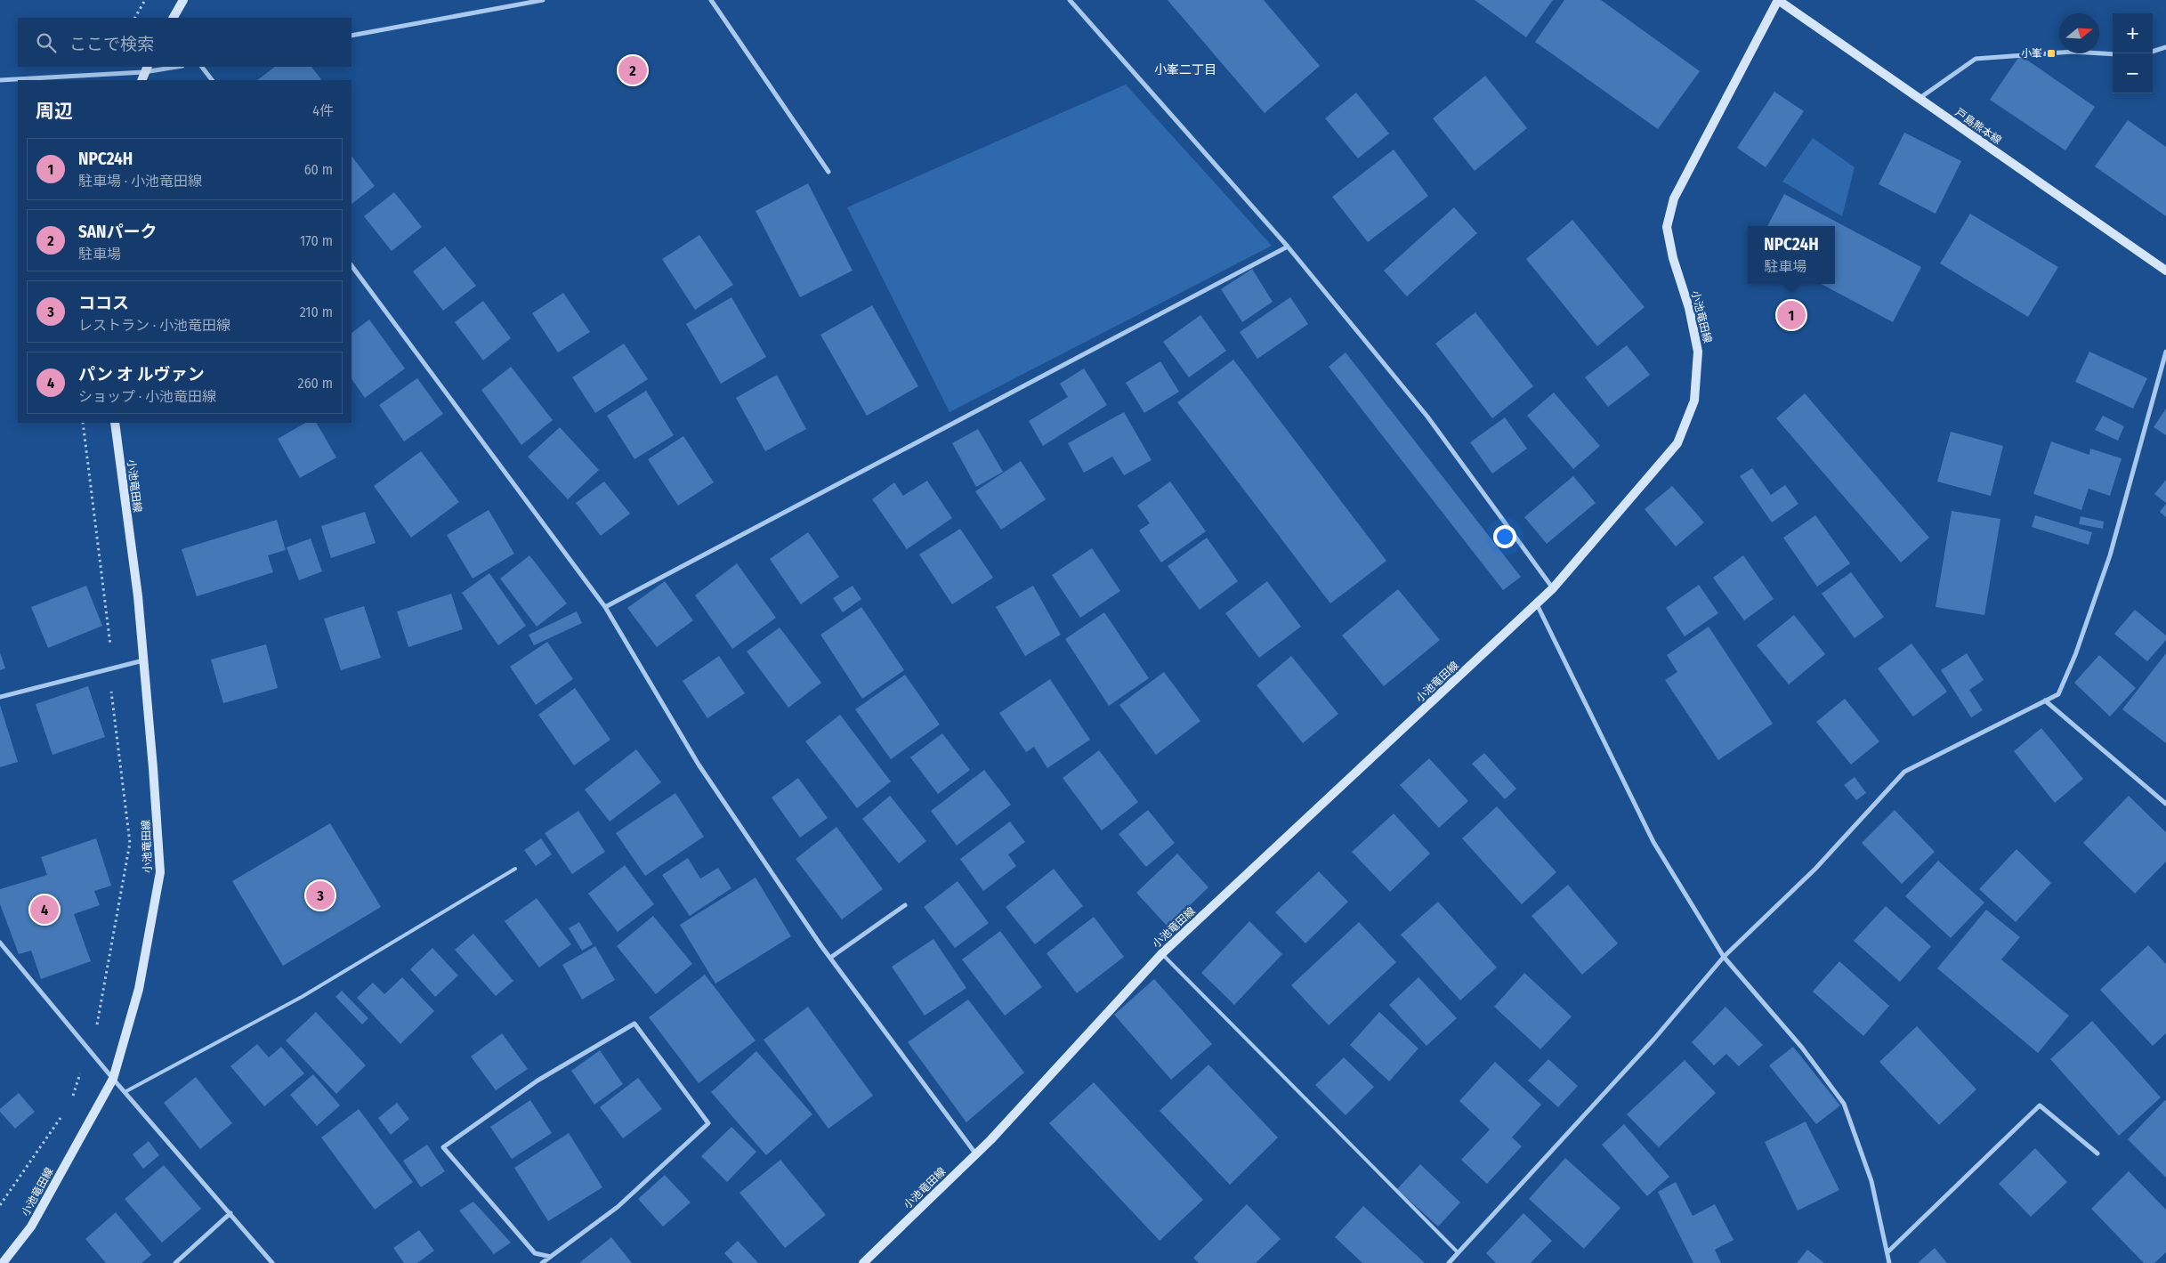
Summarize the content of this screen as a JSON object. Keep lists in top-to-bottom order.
{
  "streets": {
    "main road": ["戸島熊本線", "小池竜田線"]
  },
  "crossings": [
    ["戸島熊本線", "小池竜田線"]
  ],
  "districts": ["小峯二丁目"],
  "places": {
    "transit": ["小峯"]
  },
  "north": "right",
  "page": {
    "map_buttons": ["+", "−"],
    "search": "ここで検索",
    "pins": [
      "2",
      "1",
      "3",
      "4"
    ],
    "heading": ["周辺", "4件"],
    "list": [
      {
        "mark": "1",
        "name": "NPC24H",
        "note": "駐車場 · 小池竜田線",
        "value": "60 m"
      },
      {
        "mark": "2",
        "name": "SANパーク",
        "note": "駐車場",
        "value": "170 m"
      },
      {
        "mark": "3",
        "name": "ココス",
        "note": "レストラン · 小池竜田線",
        "value": "210 m"
      },
      {
        "mark": "4",
        "name": "パン オ ルヴァン",
        "note": "ショップ · 小池竜田線",
        "value": "260 m"
      }
    ],
    "popup": ["NPC24H", "駐車場"]
  }
}
